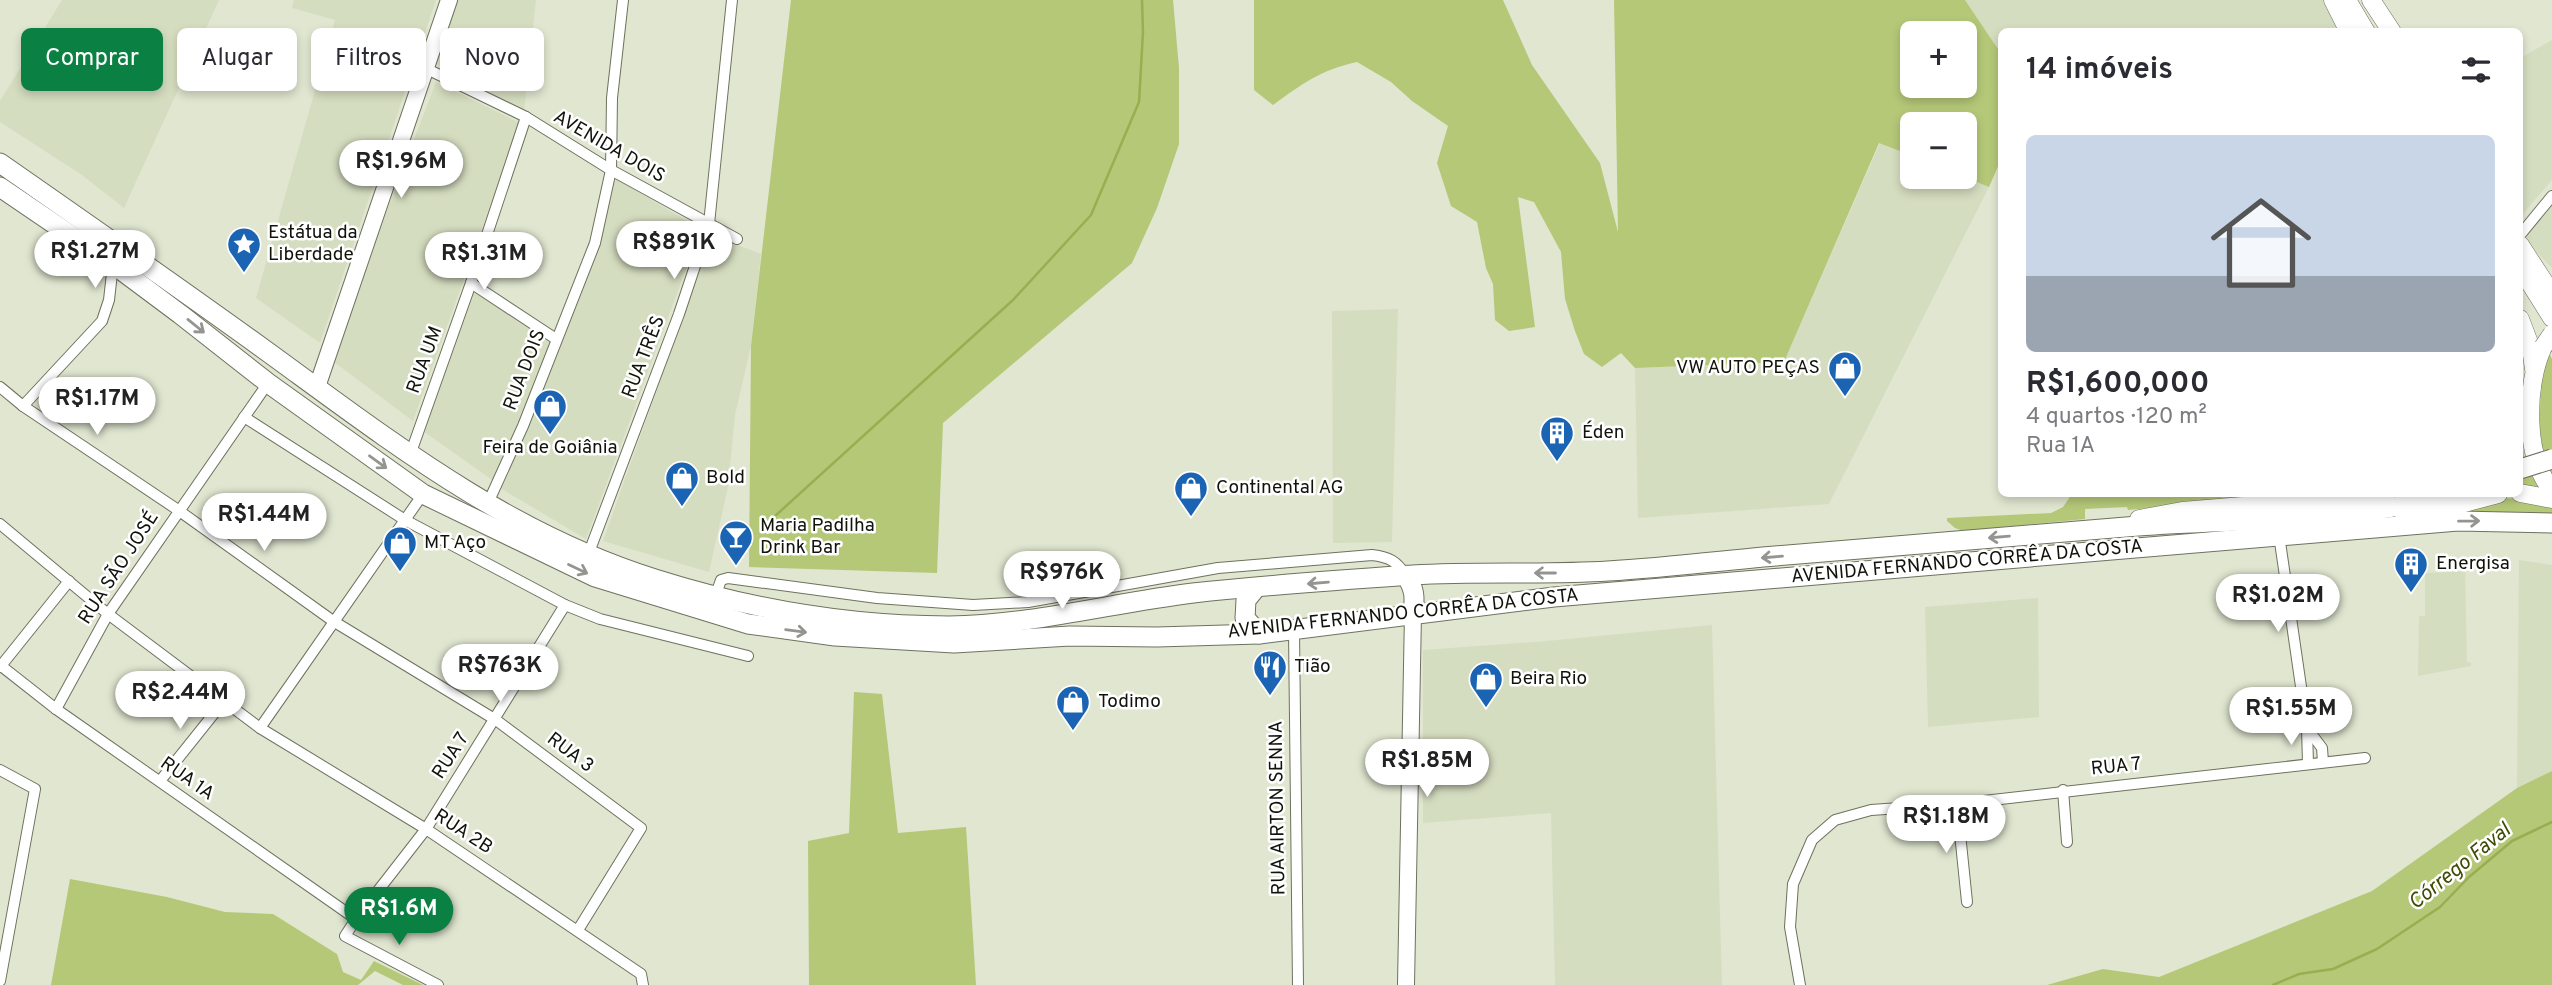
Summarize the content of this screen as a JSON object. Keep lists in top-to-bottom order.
{
  "streets": {
    "highway": ["AVENIDA FERNANDO CORRÊA DA COSTA"],
    "street": [
      "AVENIDA DOIS",
      "RUA TRÊS",
      "RUA UM",
      "RUA DOIS",
      "RUA SÃO JOSÉ",
      "RUA 3",
      "RUA 7",
      "RUA 1A",
      "RUA AIRTON SENNA",
      "RUA 2B"
    ]
  },
  "crossings": [
    ["AVENIDA DOIS", "RUA TRÊS"],
    ["AVENIDA DOIS", "RUA UM"],
    ["AVENIDA DOIS", "RUA DOIS"],
    ["RUA TRÊS", "AVENIDA FERNANDO CORRÊA DA COSTA"],
    ["RUA UM", "AVENIDA FERNANDO CORRÊA DA COSTA"],
    ["RUA DOIS", "AVENIDA FERNANDO CORRÊA DA COSTA"],
    ["AVENIDA FERNANDO CORRÊA DA COSTA", "RUA SÃO JOSÉ"],
    ["AVENIDA FERNANDO CORRÊA DA COSTA", "RUA AIRTON SENNA"],
    ["RUA SÃO JOSÉ", "RUA 3"],
    ["RUA SÃO JOSÉ", "RUA 1A"],
    ["RUA SÃO JOSÉ", "RUA 2B"],
    ["RUA 3", "RUA 7"],
    ["RUA 3", "RUA 2B"],
    ["RUA 7", "RUA 1A"],
    ["RUA 7", "RUA 2B"]
  ],
  "water": ["Córrego Faval"],
  "places": {
    "place": ["Estátua da Liberdade"],
    "shop": [
      "VW AUTO PEÇAS",
      "Feira de Goiânia",
      "Bold",
      "Continental AG",
      "MT Aço",
      "Beira Rio",
      "Todimo"
    ],
    "building": ["Éden", "Energisa"],
    "bar": ["Maria Padilha Drink Bar"],
    "restaurant": ["Tião"]
  },
  "page": {
    "map_buttons": ["+", "−"],
    "chip": [
      "Comprar",
      "Alugar",
      "Filtros",
      "Novo"
    ],
    "heading": "14 imóveis",
    "list": [
      {
        "name": "R$1,600,000",
        "note": "4 quartos · 120 m² · Rua 1A"
      }
    ],
    "price": [
      "R$1.96M",
      "R$891K",
      "R$1.27M",
      "R$1.31M",
      "R$1.17M",
      "R$1.44M",
      "R$976K",
      "R$1.02M",
      "R$763K",
      "R$2.44M",
      "R$1.55M",
      "R$1.85M",
      "R$1.18M",
      "R$1.6M"
    ]
  }
}
